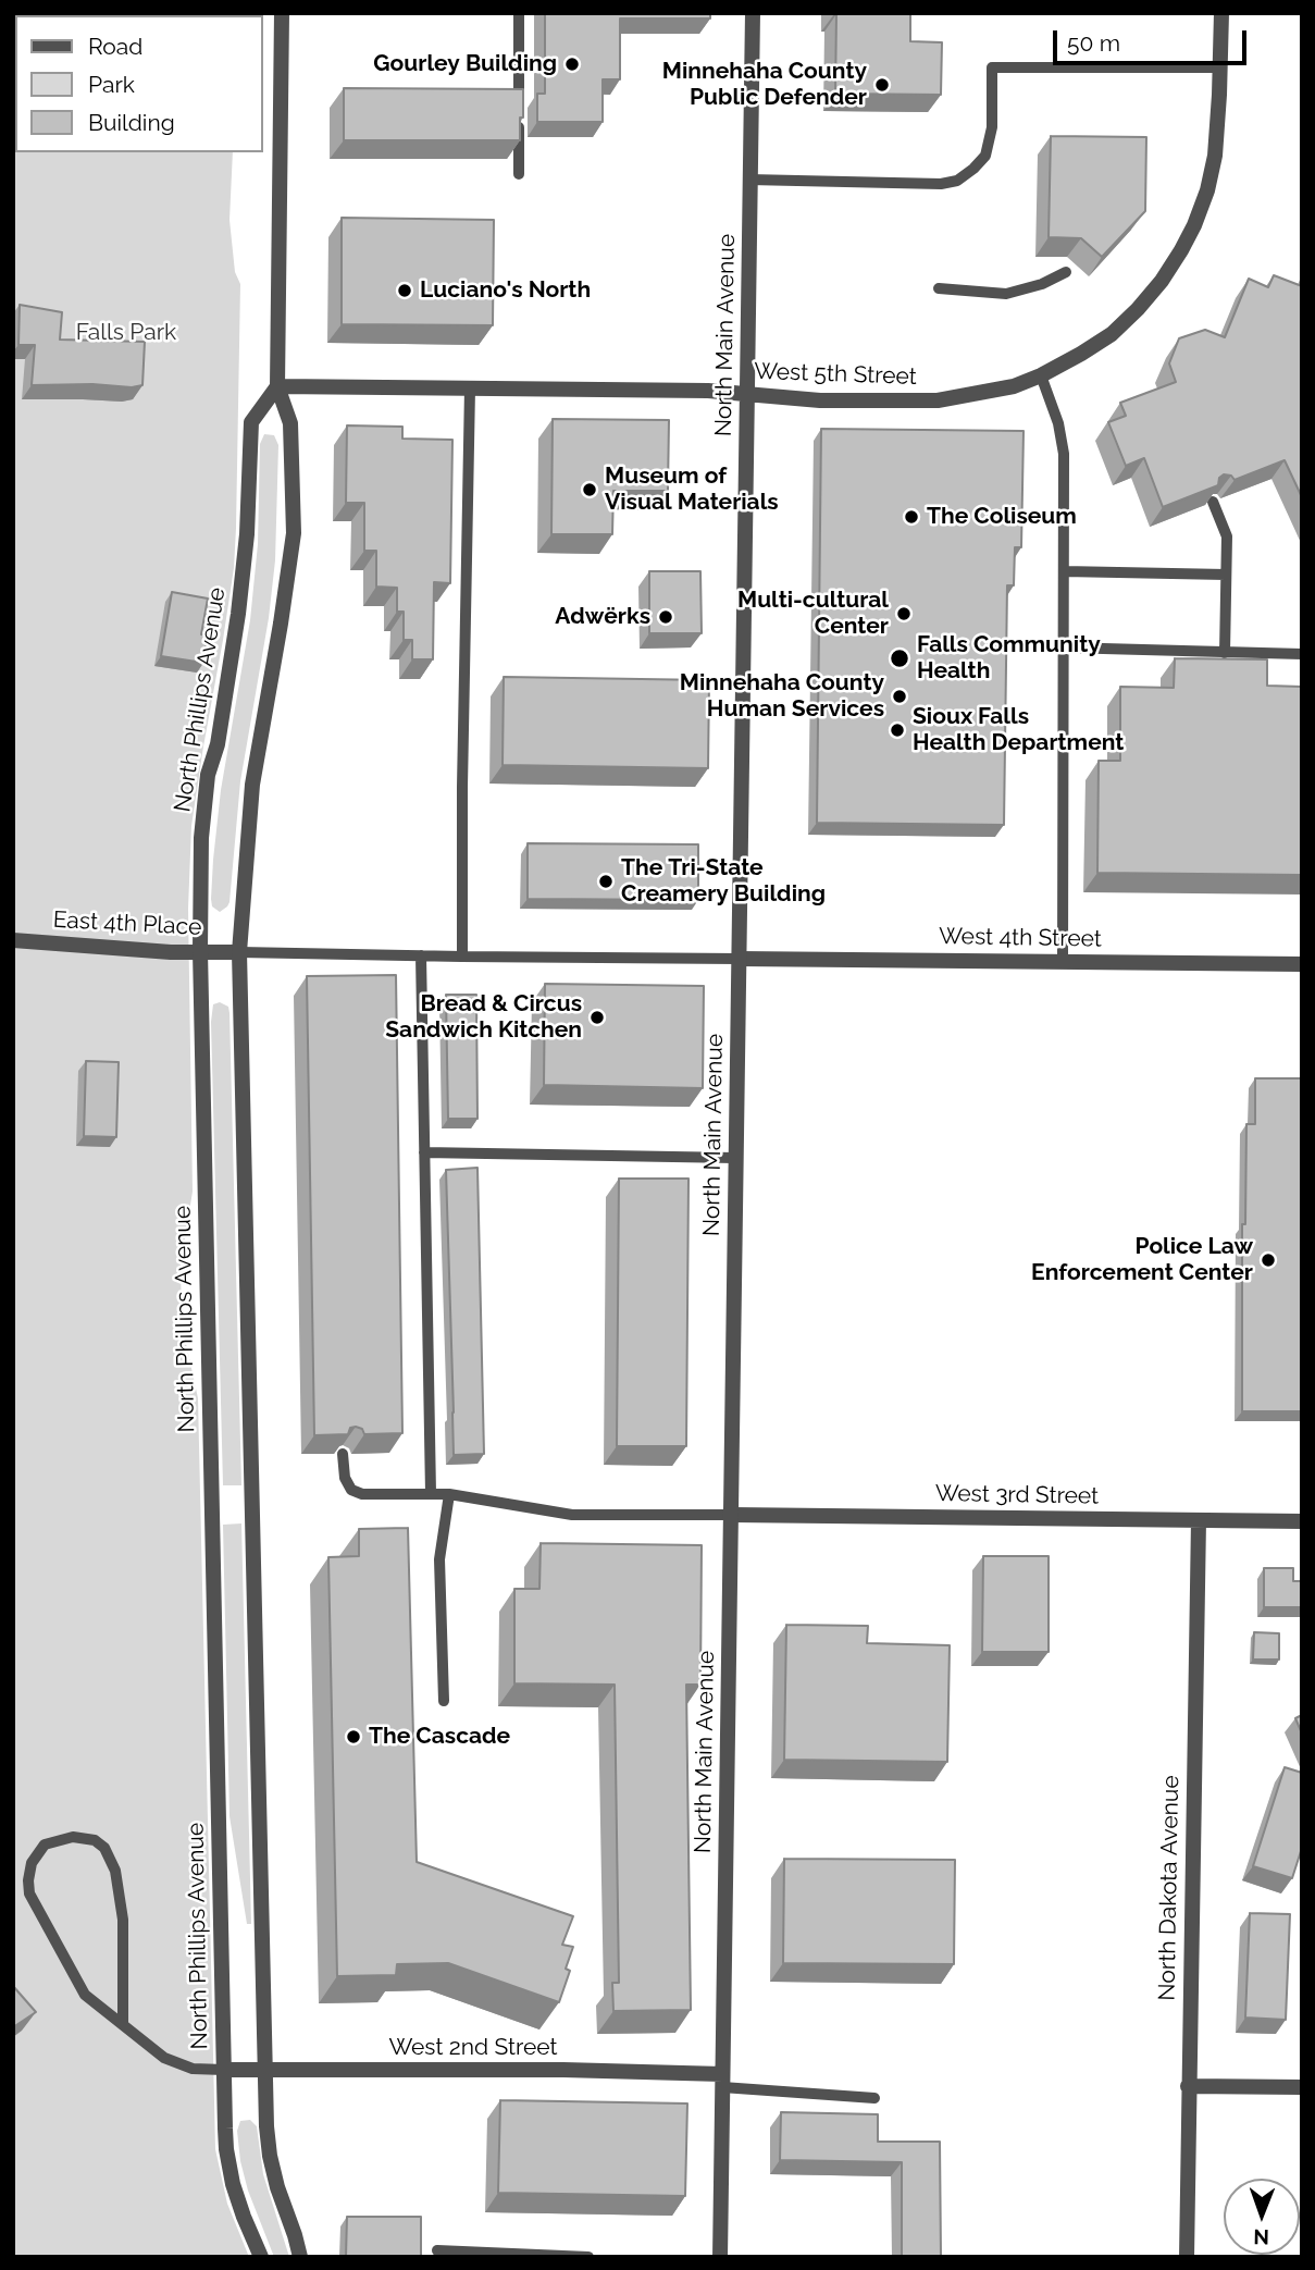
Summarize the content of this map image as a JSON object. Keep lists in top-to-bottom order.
{
  "streets": {
    "street": [
      "North Main Avenue",
      "West 5th Street",
      "North Phillips Avenue",
      "East 4th Place",
      "West 4th Street",
      "West 3rd Street",
      "North Dakota Avenue",
      "West 2nd Street"
    ]
  },
  "crossings": [
    ["North Main Avenue", "West 5th Street"],
    ["North Main Avenue", "West 4th Street"],
    ["North Main Avenue", "West 3rd Street"],
    ["North Main Avenue", "West 2nd Street"],
    ["West 5th Street", "North Phillips Avenue"],
    ["North Phillips Avenue", "East 4th Place"],
    ["North Phillips Avenue", "West 2nd Street"],
    ["West 3rd Street", "North Dakota Avenue"]
  ],
  "parks": ["Falls Park"],
  "places": [
    "Gourley Building",
    "Minnehaha County Public Defender",
    "Luciano's North",
    "Museum of Visual Materials",
    "The Coliseum",
    "Multi-cultural Center",
    "Adwёrks",
    "Falls Community Health",
    "Minnehaha County Human Services",
    "Sioux Falls Health Department",
    "The Tri-State Creamery Building",
    "Bread & Circus Sandwich Kitchen",
    "Police Law Enforcement Center",
    "The Cascade"
  ],
  "legend": ["Road", "Park", "Building"],
  "scale_bar": "50 m",
  "north": "bottom"
}
